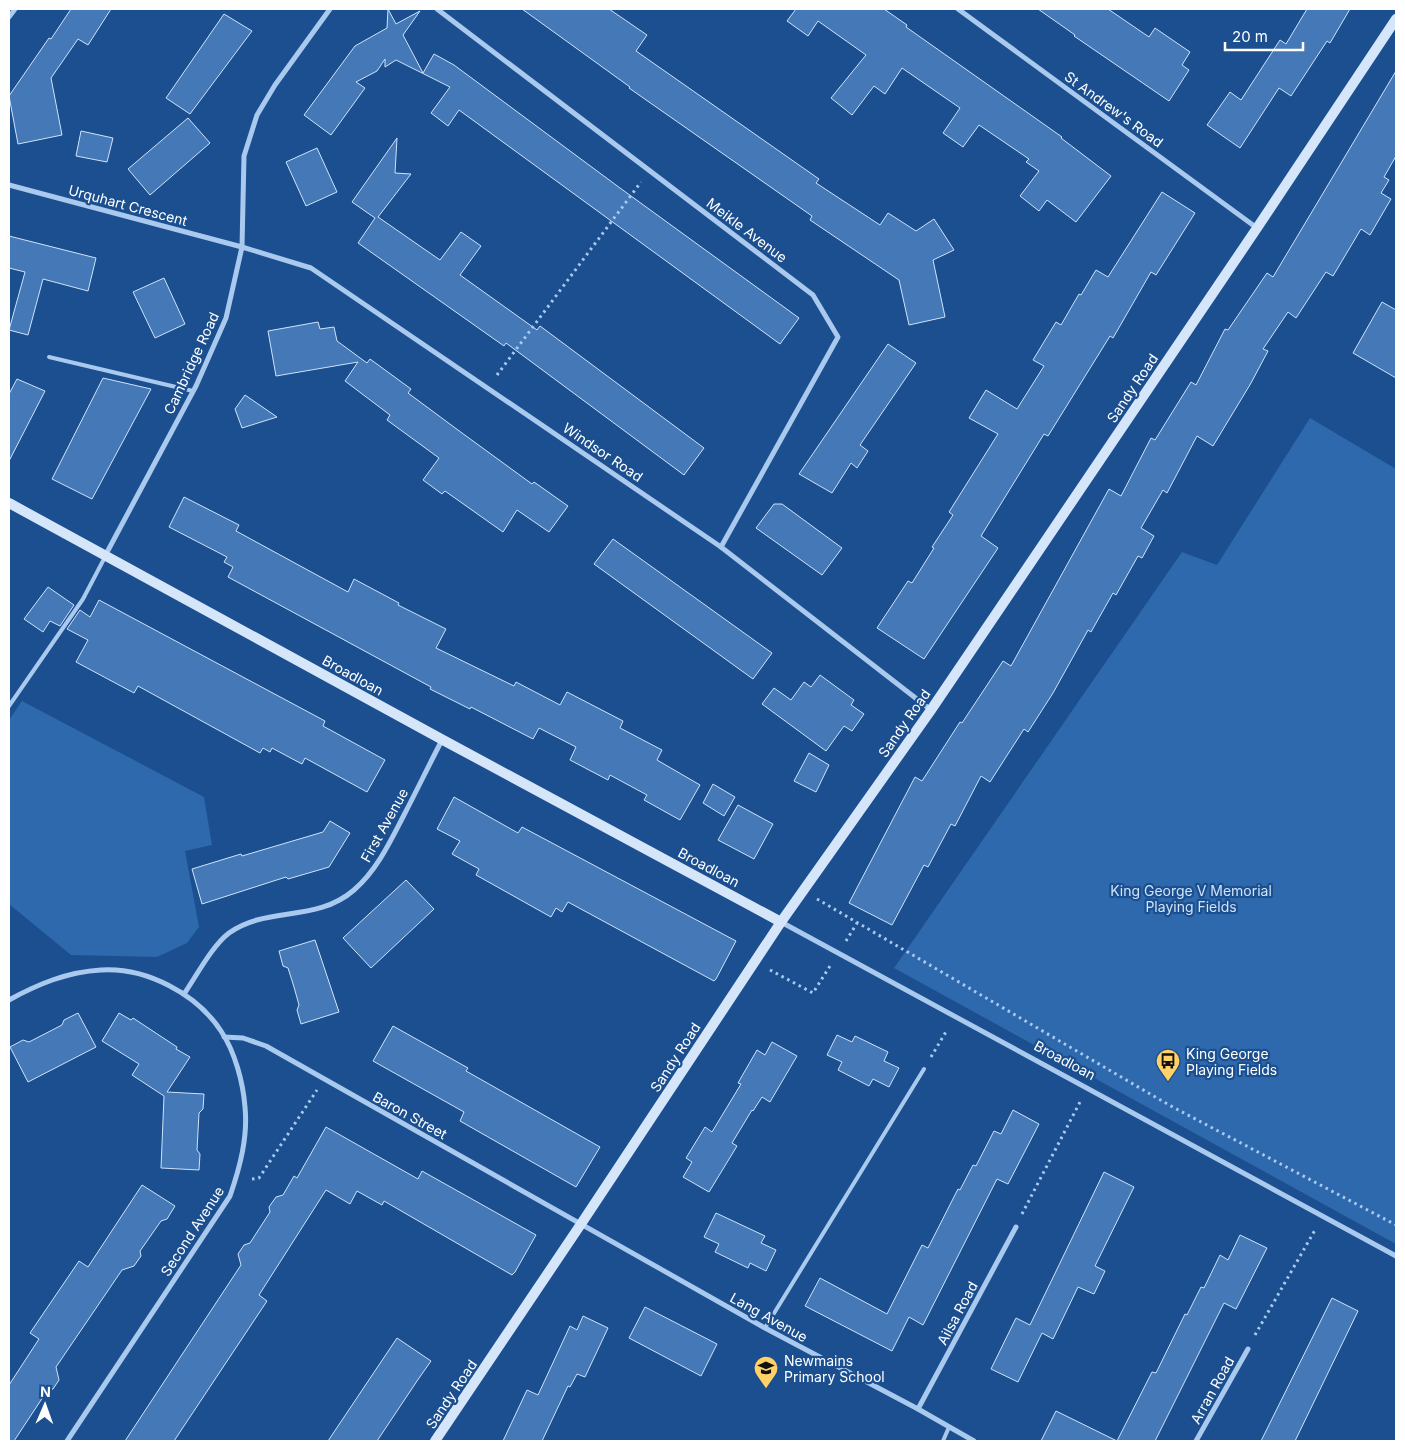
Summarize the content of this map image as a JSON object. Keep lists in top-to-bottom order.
{
  "streets": {
    "main road": ["Sandy Road", "Broadloan"],
    "street": [
      "St Andrew's Road",
      "Urquhart Crescent",
      "Meikle Avenue",
      "Cambridge Road",
      "Windsor Road",
      "First Avenue",
      "Baron Street",
      "Second Avenue",
      "Ailsa Road",
      "Lang Avenue",
      "Arran Road"
    ]
  },
  "crossings": [
    ["St Andrew's Road", "Sandy Road"],
    ["Urquhart Crescent", "Cambridge Road"],
    ["Urquhart Crescent", "Windsor Road"],
    ["Meikle Avenue", "Windsor Road"],
    ["Cambridge Road", "Windsor Road"],
    ["Cambridge Road", "Broadloan"],
    ["Sandy Road", "Windsor Road"],
    ["Sandy Road", "Broadloan"],
    ["Sandy Road", "Baron Street"],
    ["Sandy Road", "Lang Avenue"],
    ["Broadloan", "First Avenue"],
    ["First Avenue", "Second Avenue"],
    ["Baron Street", "Second Avenue"],
    ["Baron Street", "Lang Avenue"],
    ["Ailsa Road", "Lang Avenue"]
  ],
  "parks": ["King George V Memorial Playing Fields"],
  "places": {
    "bus stop": ["King George Playing Fields"],
    "school or university": ["Newmains Primary School"]
  },
  "scale_bar": "20 m",
  "north": "top"
}
